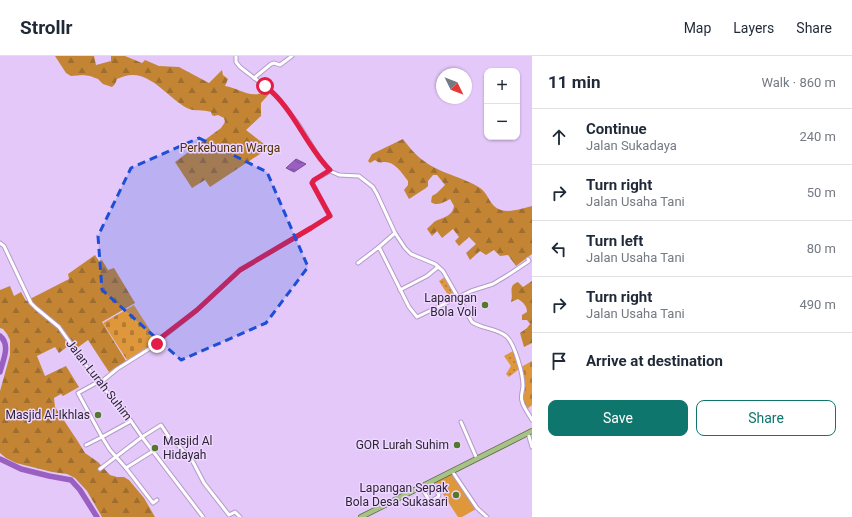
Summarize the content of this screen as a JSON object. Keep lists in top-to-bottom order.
{
  "streets": {
    "street": ["Jalan Lurah Suhim"]
  },
  "parks": ["Perkebunan Warga"],
  "places": [
    "Lapangan Bola Voli",
    "Masjid Al-Ikhlas",
    "GOR Lurah Suhim",
    "Masjid Al Hidayah",
    "Lapangan Sepak Bola Desa Sukasari"
  ],
  "north": "bottom right",
  "page": {
    "header": "Strollr",
    "nav": ["Map", "Layers", "Share"],
    "heading": ["11 min", "Walk · 860 m"],
    "map_buttons": ["+", "−"],
    "list": [
      ["Continue", "Jalan Sukadaya", "240 m"],
      ["Turn right", "Jalan Usaha Tani", "50 m"],
      ["Turn left", "Jalan Usaha Tani", "80 m"],
      ["Turn right", "Jalan Usaha Tani", "490 m"],
      "Arrive at destination"
    ],
    "buttons": ["Save", "Share"]
  }
}
